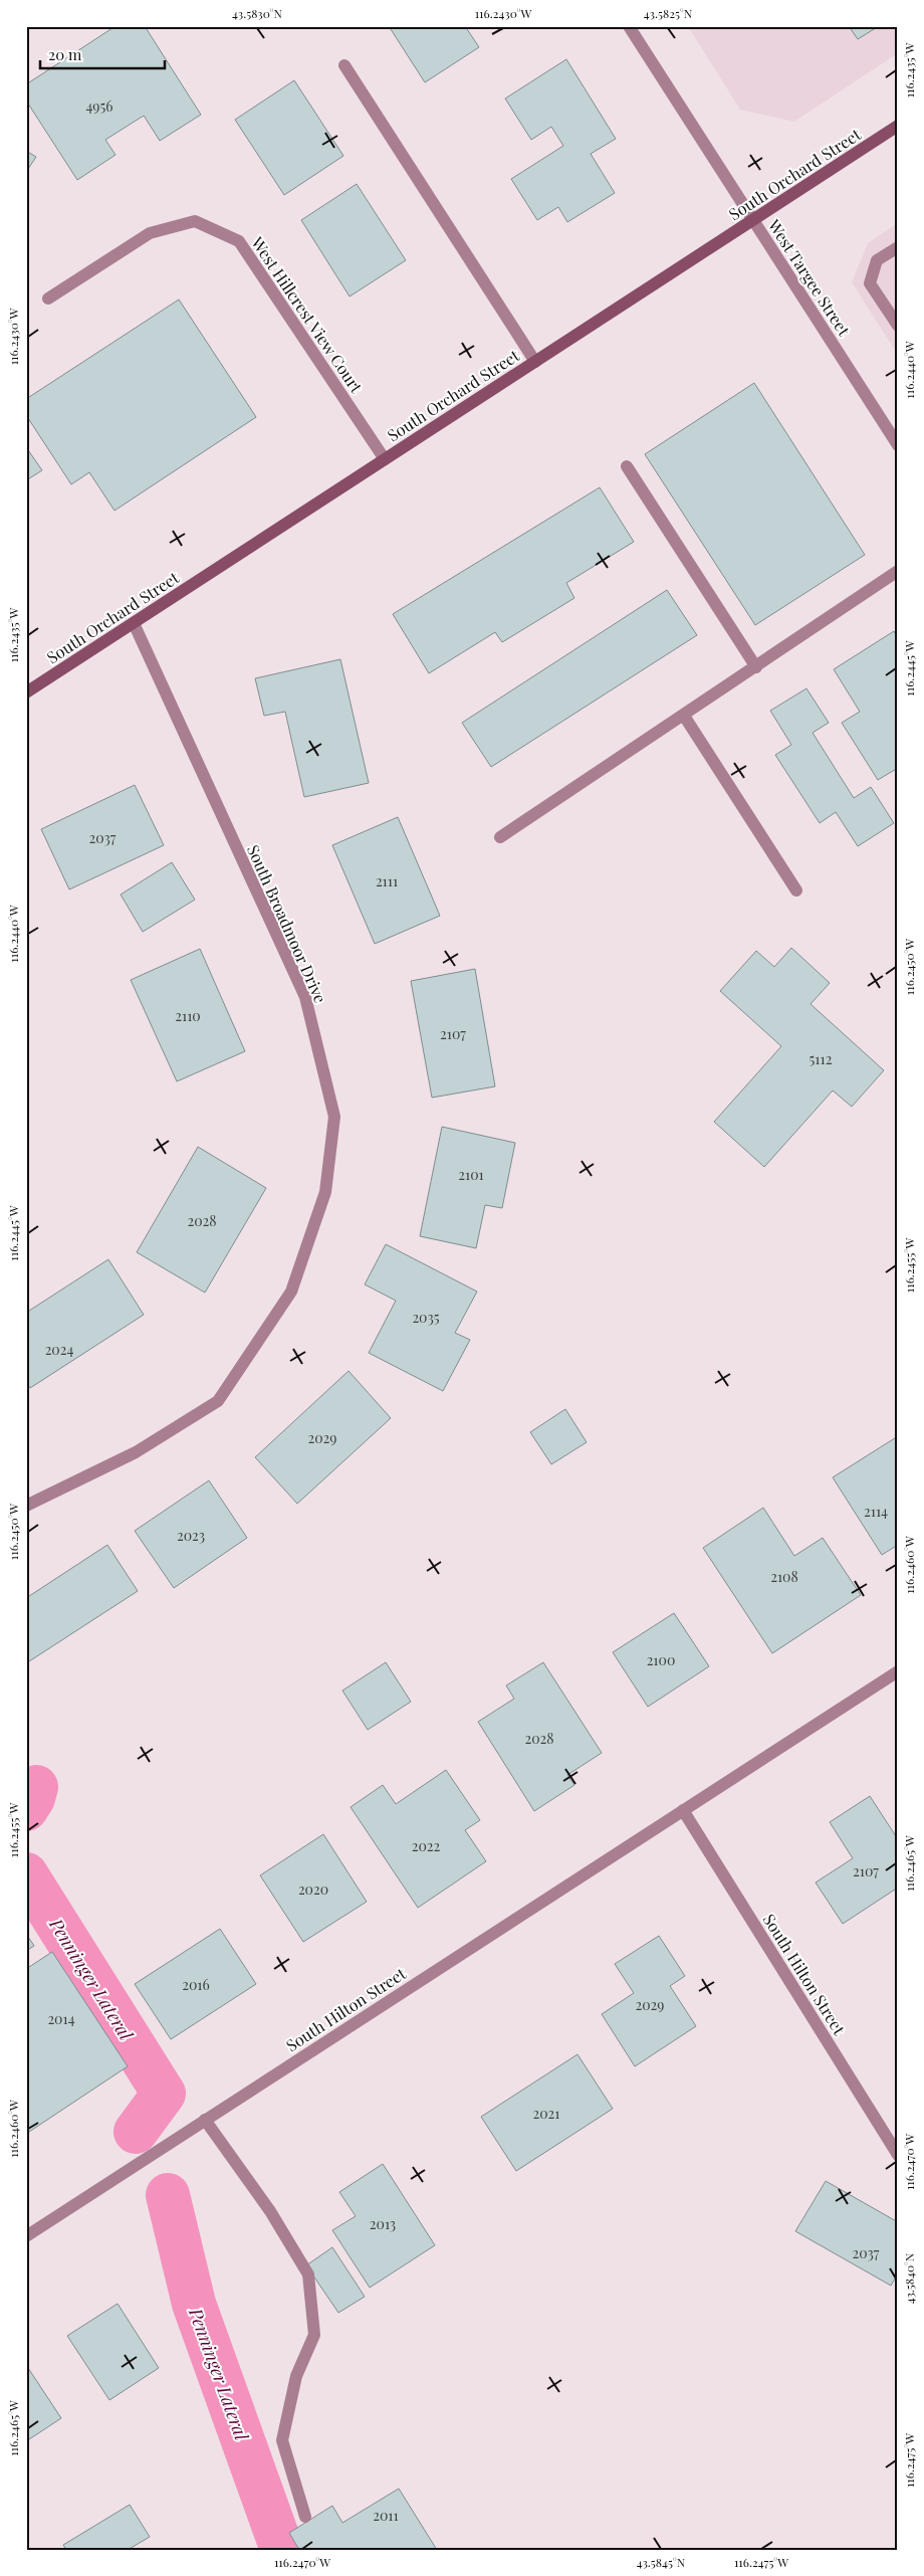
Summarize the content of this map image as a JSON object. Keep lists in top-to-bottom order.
{
  "streets": {
    "main road": ["South Orchard Street"],
    "street": [
      "West Targee Street",
      "West Hillcrest View Court",
      "South Broadmoor Drive",
      "South Hilton Street"
    ]
  },
  "crossings": [
    ["South Orchard Street", "West Targee Street"],
    ["South Orchard Street", "West Hillcrest View Court"],
    ["South Orchard Street", "South Broadmoor Drive"]
  ],
  "water": ["Penninger Lateral"],
  "house_numbers": [
    "4956",
    "2037",
    "2111",
    "2110",
    "2107",
    "5112",
    "2101",
    "2028",
    "2035",
    "2024",
    "2029",
    "2114",
    "2023",
    "2108",
    "2100",
    "2028",
    "2022",
    "2107",
    "2020",
    "2016",
    "2029",
    "2014",
    "2021",
    "2013",
    "2037",
    "2011"
  ],
  "scale_bar": "20 m",
  "coordinates": [
    "43.5830°N",
    "116.2430°W",
    "43.5825°N",
    "116.2435°W",
    "116.2440°W",
    "116.2445°W",
    "116.2450°W",
    "116.2455°W",
    "116.2460°W",
    "116.2465°W",
    "116.2470°W",
    "43.5840°N",
    "116.2475°W",
    "43.5845°N"
  ]
}
